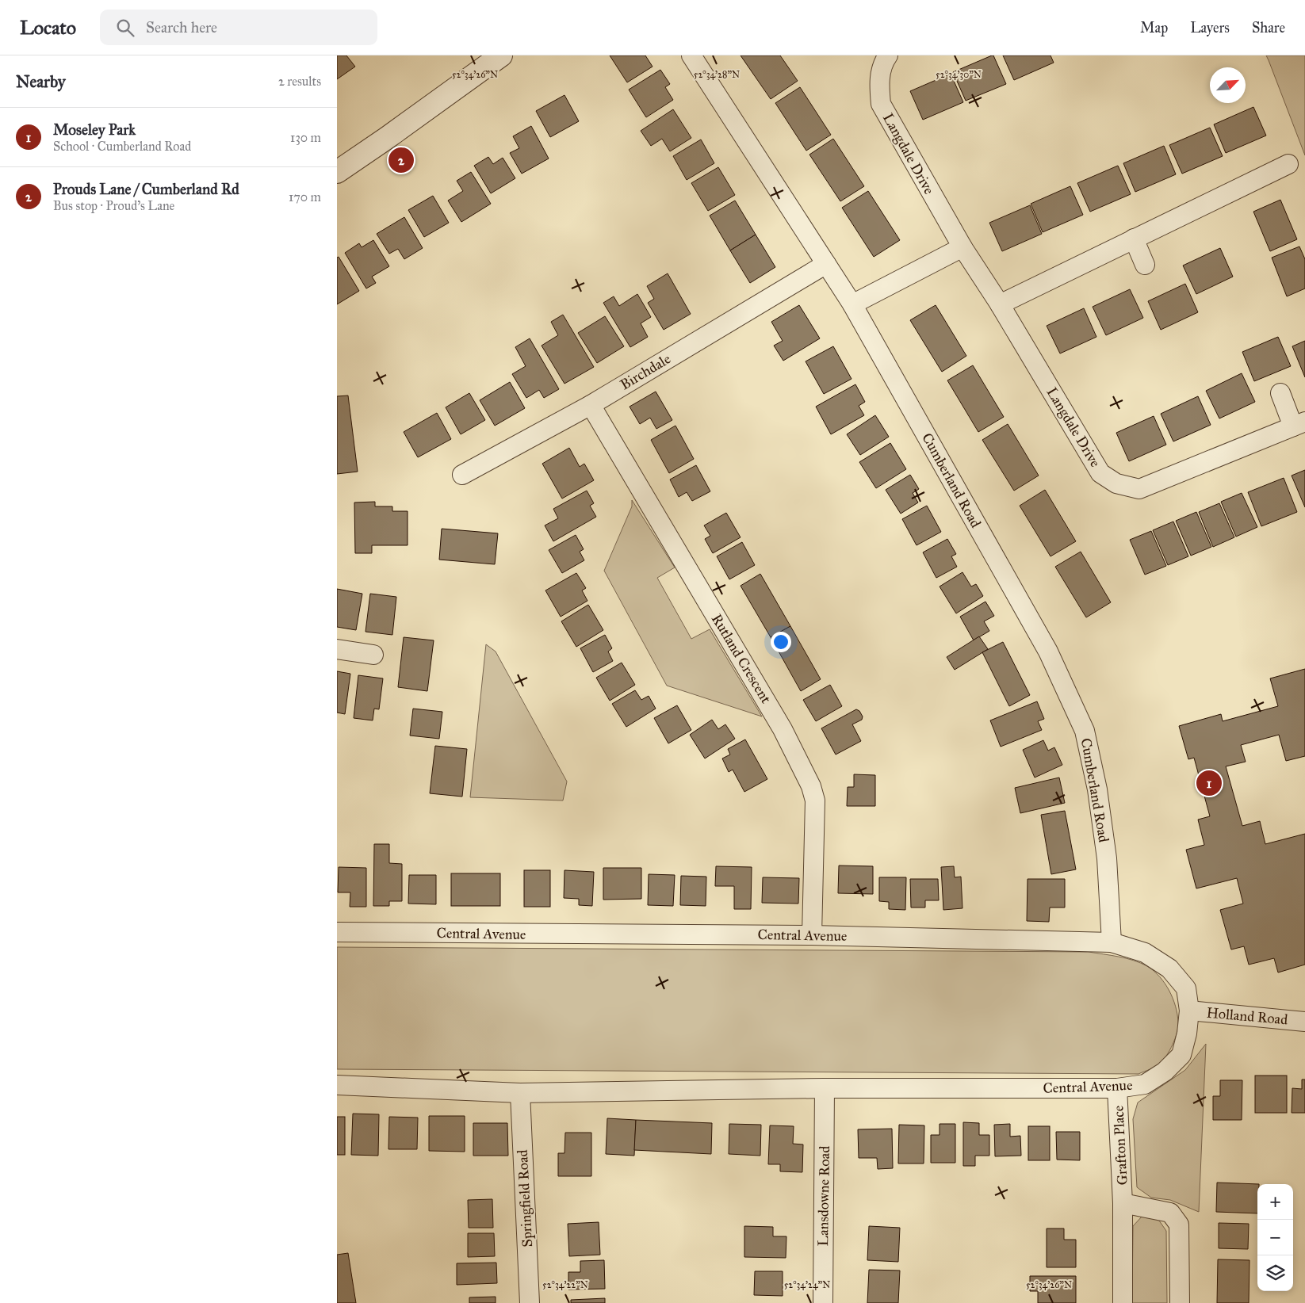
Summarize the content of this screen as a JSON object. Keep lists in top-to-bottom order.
{
  "streets": {
    "street": [
      "Langdale Drive",
      "Birchdale",
      "Cumberland Road",
      "Rutland Crescent",
      "Central Avenue",
      "Holland Road",
      "Grafton Place",
      "Lansdowne Road",
      "Springfield Road"
    ]
  },
  "crossings": [
    ["Birchdale", "Cumberland Road"],
    ["Birchdale", "Rutland Crescent"],
    ["Cumberland Road", "Central Avenue"],
    ["Rutland Crescent", "Central Avenue"],
    ["Central Avenue", "Holland Road"],
    ["Central Avenue", "Grafton Place"],
    ["Central Avenue", "Lansdowne Road"],
    ["Central Avenue", "Springfield Road"]
  ],
  "north": "top right",
  "page": {
    "header": "Locato",
    "search": "Search here",
    "nav": ["Map", "Layers", "Share"],
    "heading": ["Nearby", "2 results"],
    "list": [
      {
        "mark": "1",
        "name": "Moseley Park",
        "note": "School · Cumberland Road",
        "value": "130 m"
      },
      {
        "mark": "2",
        "name": "Prouds Lane / Cumberland Rd",
        "note": "Bus stop · Proud's Lane",
        "value": "170 m"
      }
    ],
    "pins": ["2", "1"],
    "map_buttons": ["+", "−"]
  },
  "coordinates": [
    "52°34'26\"N",
    "52°34'28\"N",
    "52°34'30\"N",
    "52°34'22\"N",
    "52°34'24\"N"
  ]
}
